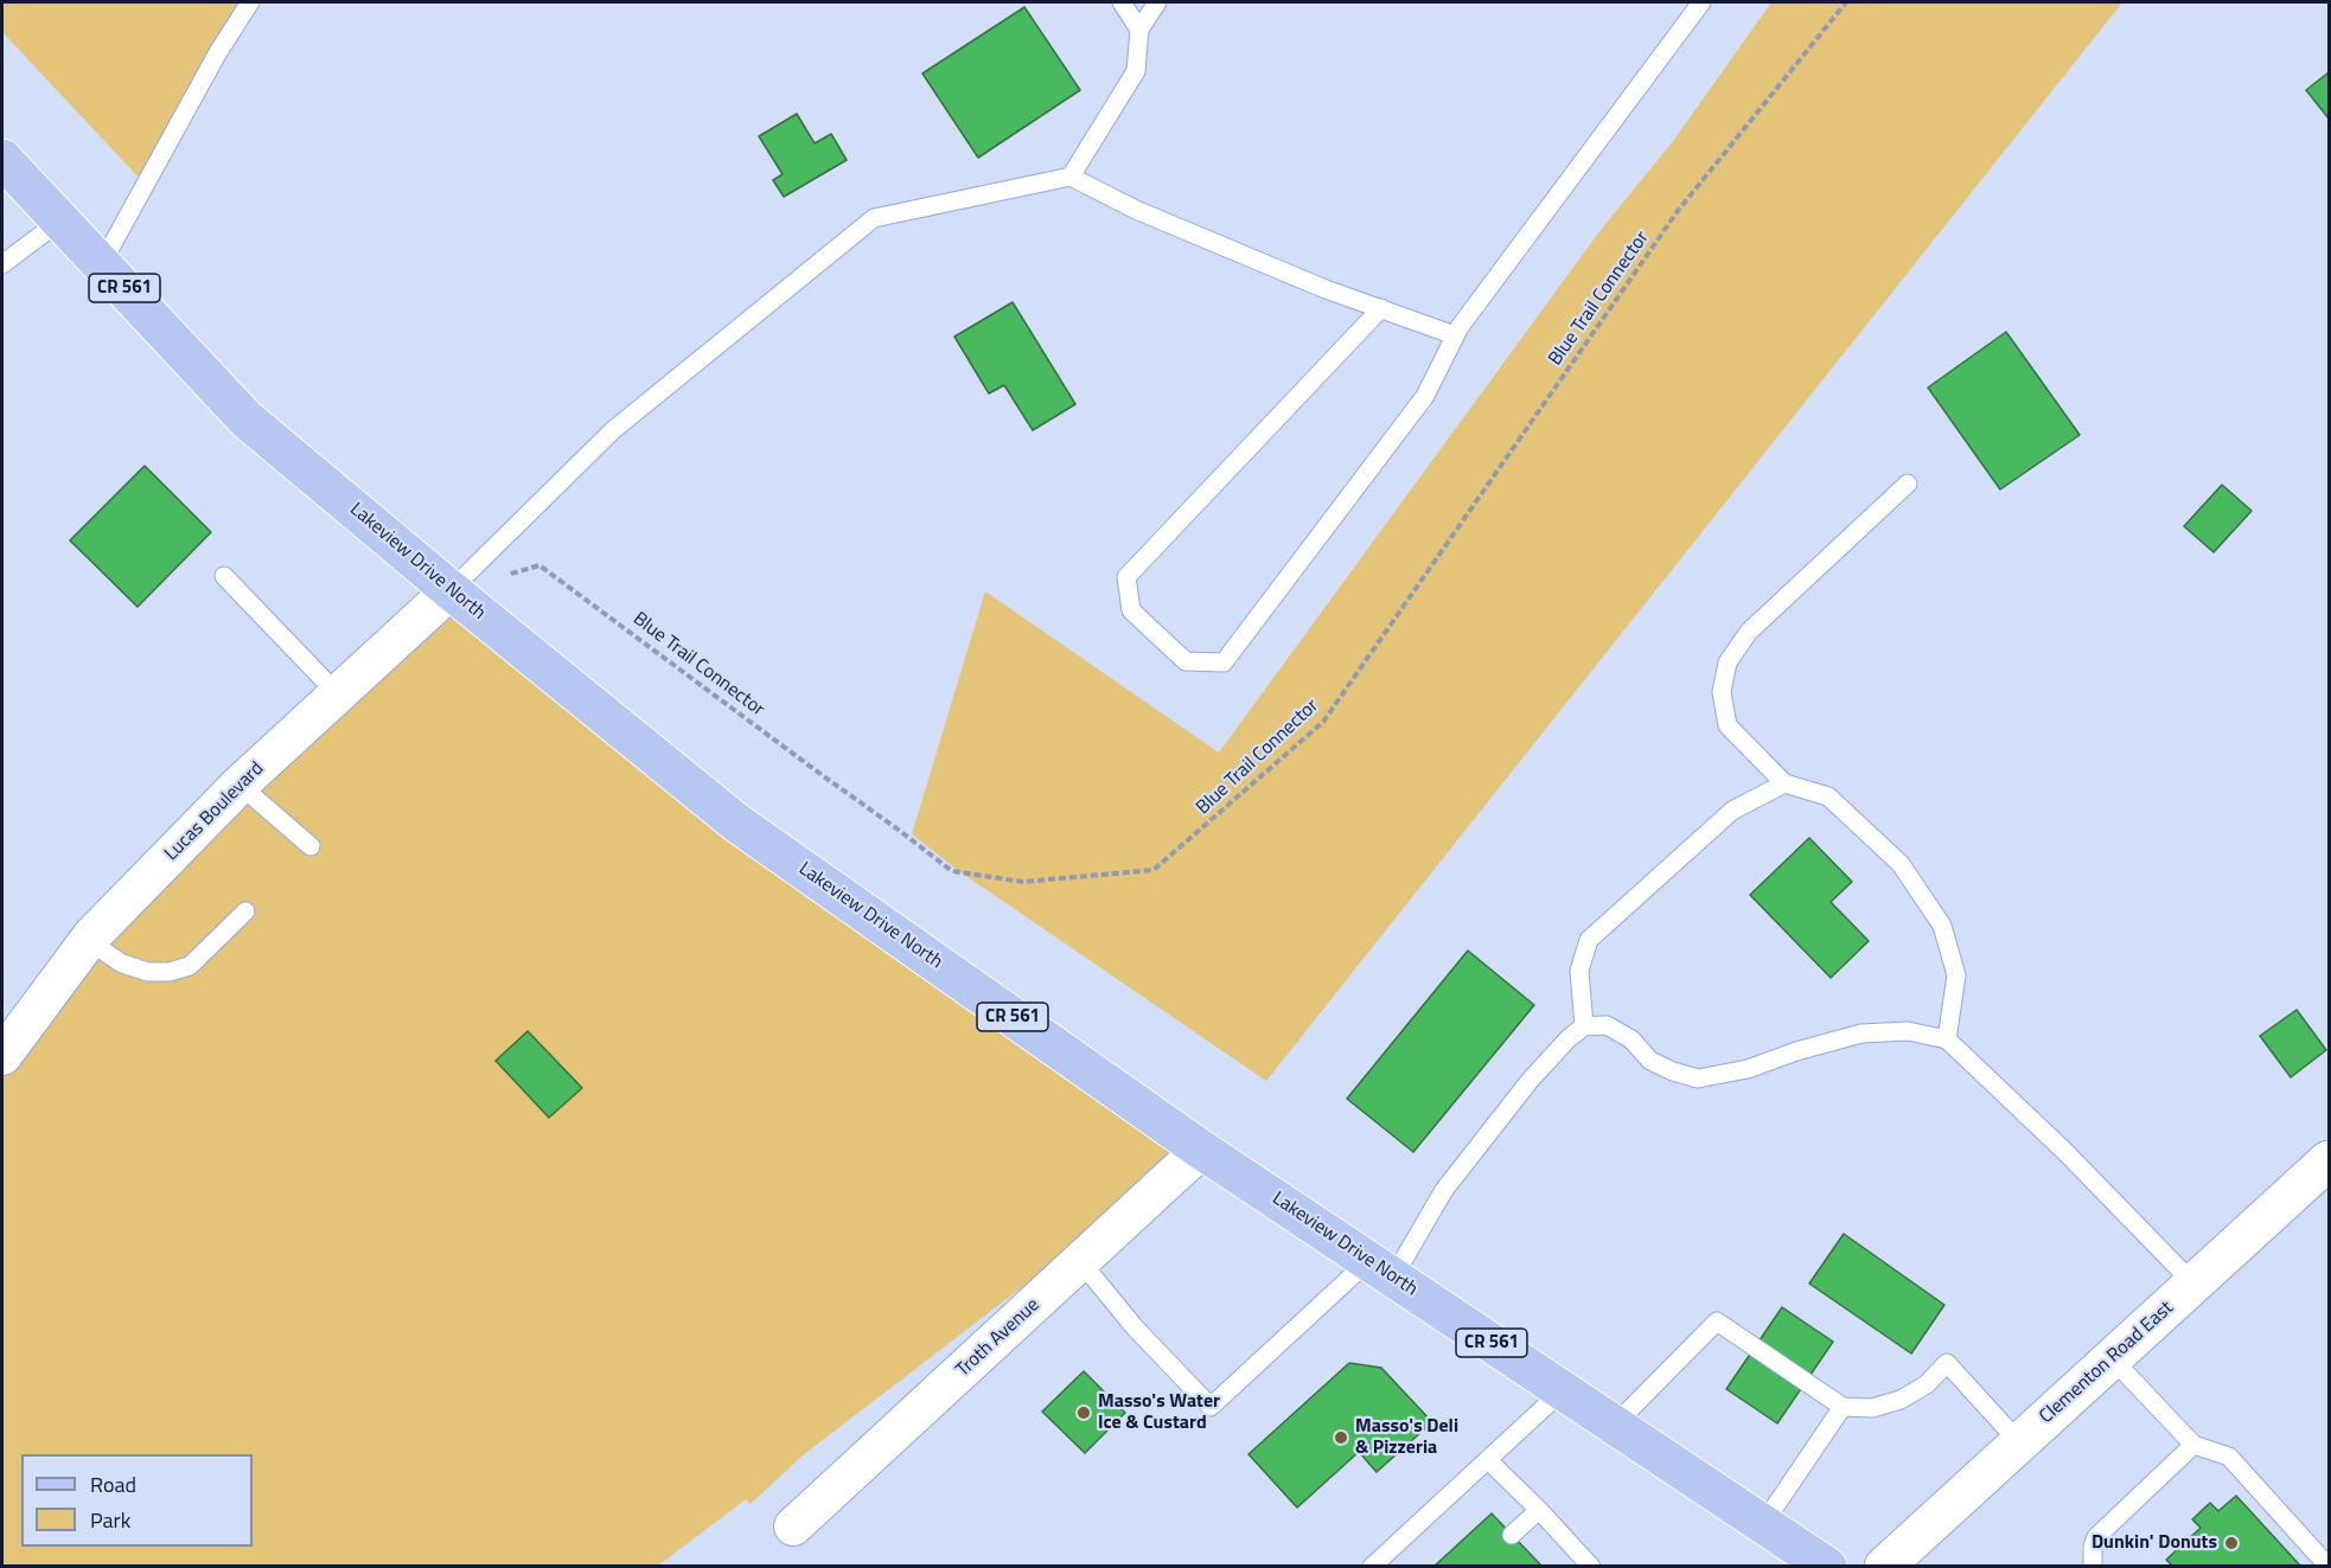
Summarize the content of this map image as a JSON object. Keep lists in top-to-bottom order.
{
  "streets": {
    "main road": ["CR 561", "Lakeview Drive North", "Clementon Road East"],
    "street": ["Lucas Boulevard", "Troth Avenue"],
    "path": ["Blue Trail Connector"]
  },
  "crossings": [
    ["Blue Trail Connector", "Lakeview Drive North"],
    ["Blue Trail Connector", "Lucas Boulevard"],
    ["Lakeview Drive North", "Lucas Boulevard"],
    ["Lakeview Drive North", "Troth Avenue"]
  ],
  "places": ["Masso's Water Ice & Custard", "Masso's Deli & Pizzeria", "Dunkin' Donuts"],
  "legend": ["Road", "Park"]
}
